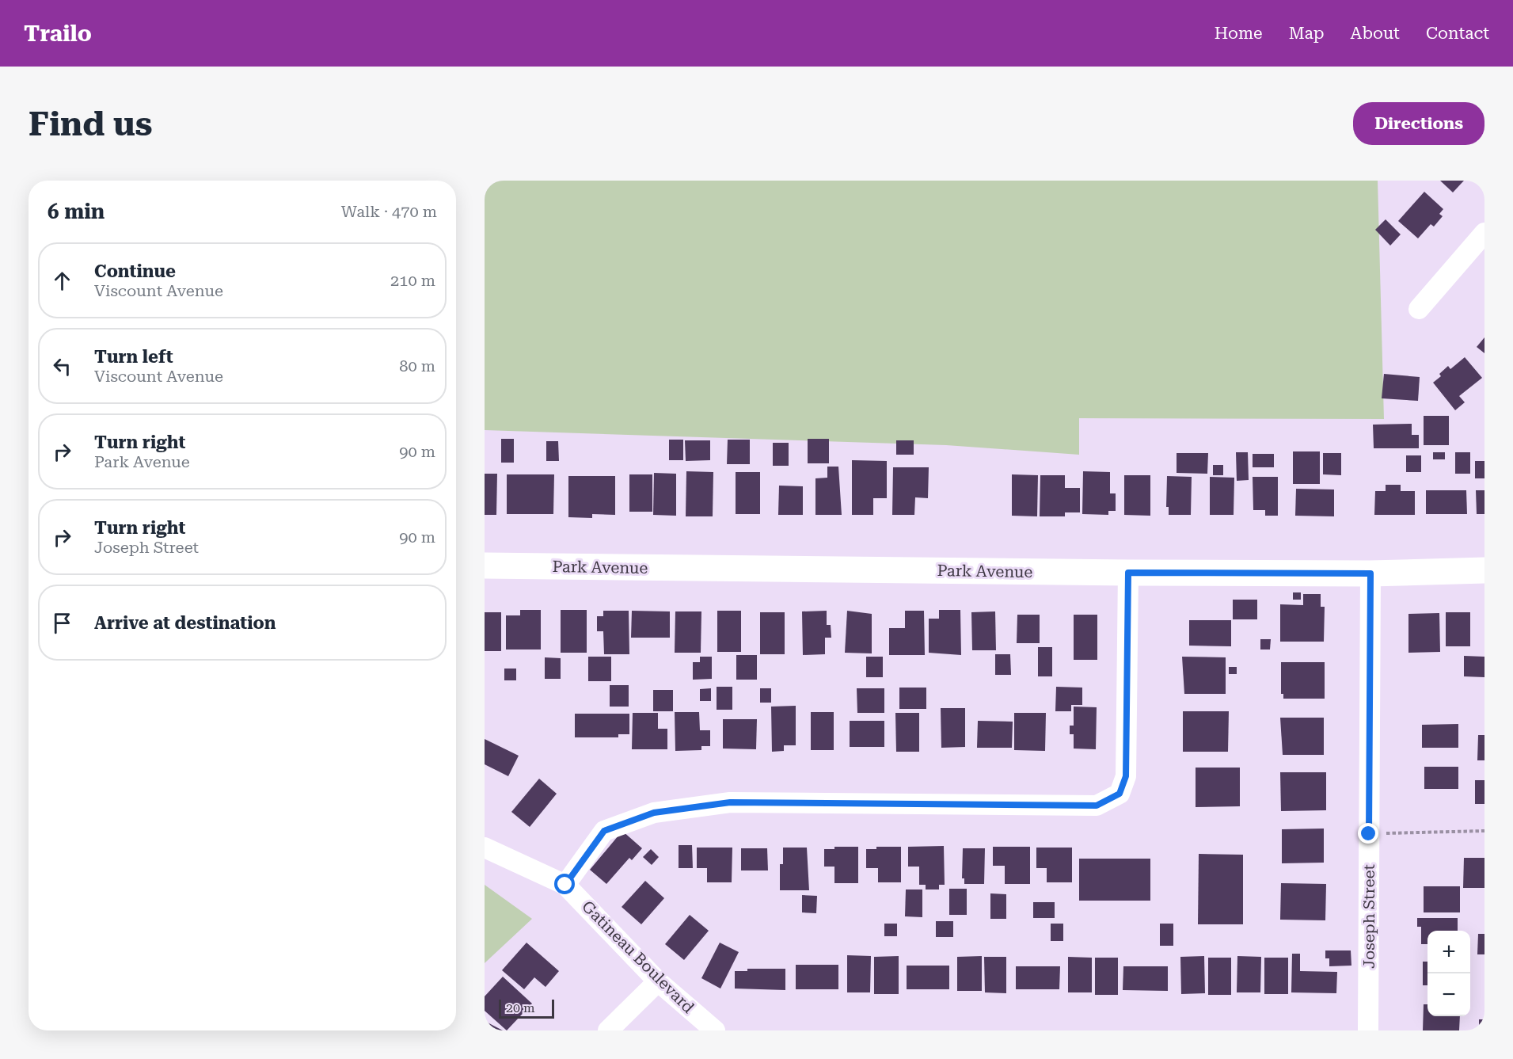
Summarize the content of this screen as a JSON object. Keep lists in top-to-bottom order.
{
  "streets": {
    "street": ["Park Avenue", "Joseph Street", "Gatineau Boulevard"]
  },
  "crossings": [
    ["Park Avenue", "Joseph Street"]
  ],
  "scale_bar": "20 m",
  "page": {
    "header": "Trailo",
    "nav": [
      "Home",
      "Map",
      "About",
      "Contact"
    ],
    "buttons": "Directions",
    "title": "Find us",
    "heading": ["6 min", "Walk · 470 m"],
    "list": [
      ["Continue", "Viscount Avenue", "210 m"],
      ["Turn left", "Viscount Avenue", "80 m"],
      ["Turn right", "Park Avenue", "90 m"],
      ["Turn right", "Joseph Street", "90 m"],
      "Arrive at destination"
    ],
    "map_buttons": ["+", "−"],
    "scale": "20 m"
  }
}
